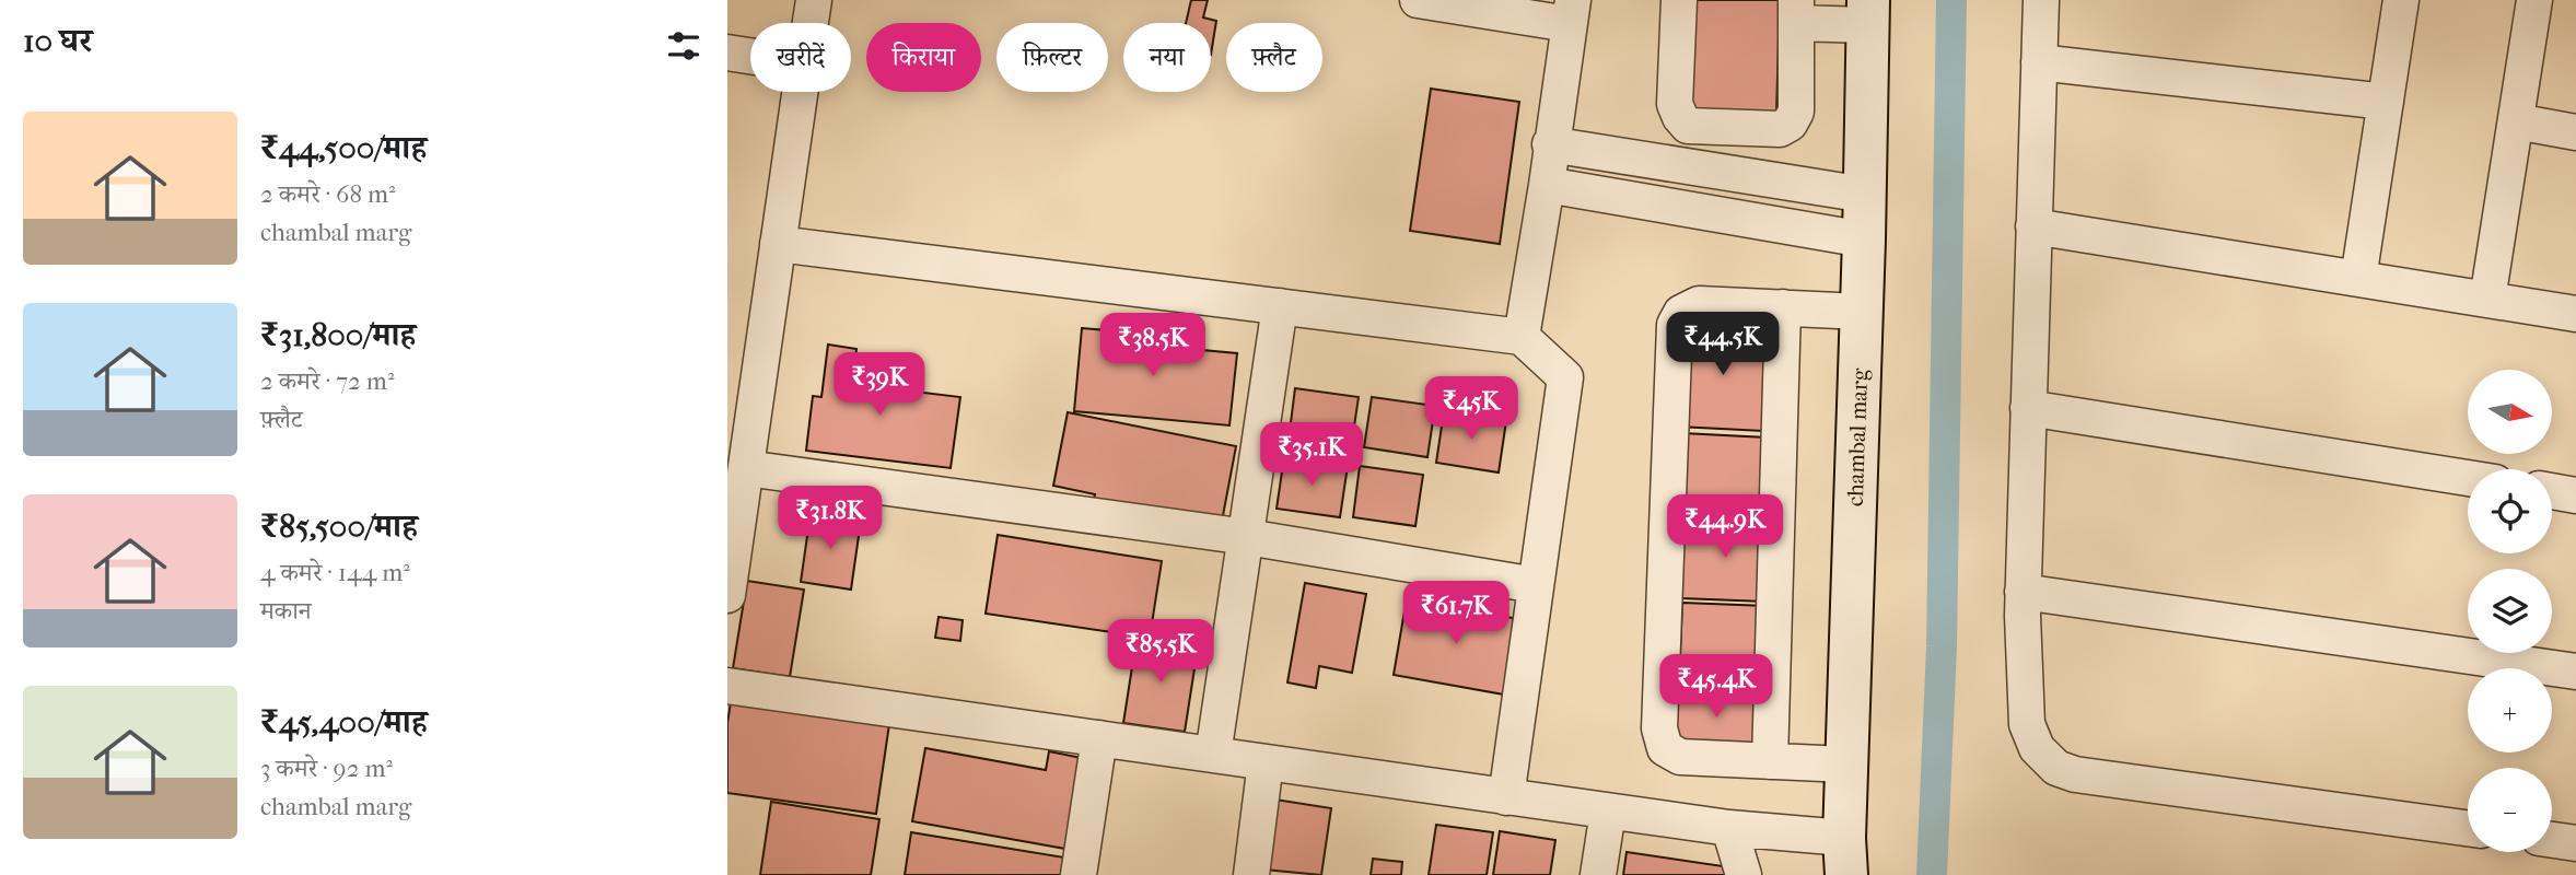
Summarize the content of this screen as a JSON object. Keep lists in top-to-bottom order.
{
  "streets": {
    "street": ["chambal marg"]
  },
  "north": "right",
  "page": {
    "heading": "10 घर",
    "chip": [
      "खरीदें",
      "किराया",
      "फ़िल्टर",
      "नया",
      "फ़्लैट"
    ],
    "list": [
      {
        "name": "₹44,500/माह",
        "note": "2 कमरे · 68 m² · chambal marg"
      },
      {
        "name": "₹31,800/माह",
        "note": "2 कमरे · 72 m² · फ़्लैट"
      },
      {
        "name": "₹85,500/माह",
        "note": "4 कमरे · 144 m² · मकान"
      },
      {
        "name": "₹45,400/माह",
        "note": "3 कमरे · 92 m² · chambal marg"
      }
    ],
    "price": [
      "₹44.5K",
      "₹38.5K",
      "₹39K",
      "₹45K",
      "₹35.1K",
      "₹31.8K",
      "₹44.9K",
      "₹61.7K",
      "₹85.5K",
      "₹45.4K"
    ],
    "map_buttons": ["+", "−"]
  }
}
